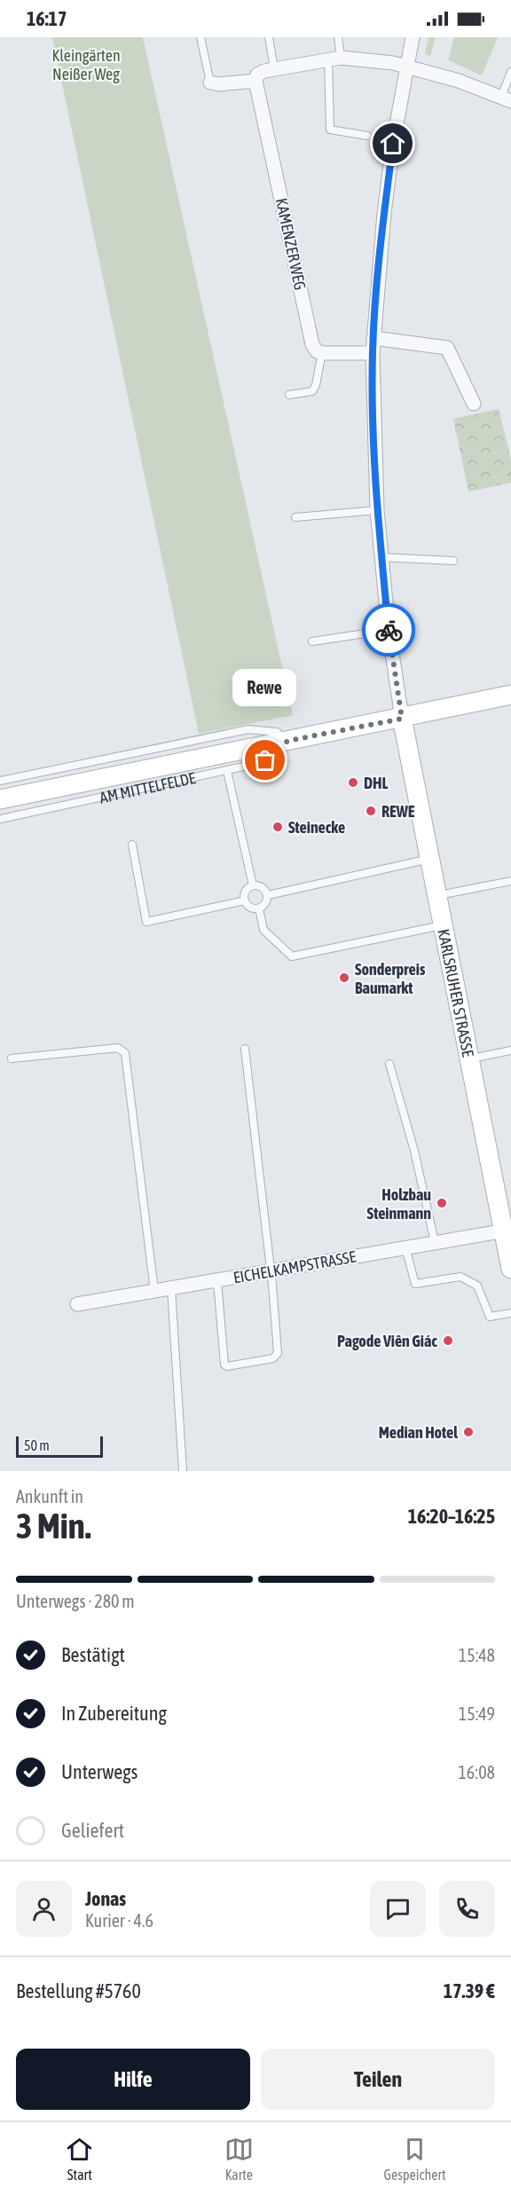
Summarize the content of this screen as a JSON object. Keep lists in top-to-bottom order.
{
  "streets": {
    "street": [
      "KAMENZER WEG",
      "AM MITTELFELDE",
      "KARLSRUHER STRASSE",
      "EICHELKAMPSTRASSE"
    ]
  },
  "crossings": [
    ["AM MITTELFELDE", "KARLSRUHER STRASSE"],
    ["KARLSRUHER STRASSE", "EICHELKAMPSTRASSE"]
  ],
  "parks": ["Kleingärten Neißer Weg"],
  "places": [
    "Rewe",
    "DHL",
    "REWE",
    "Steinecke",
    "Sonderpreis Baumarkt",
    "Holzbau Steinmann",
    "Pagode Viên Giác",
    "Median Hotel"
  ],
  "scale_bar": "50 m",
  "page": {
    "status": "16:17",
    "bubble": "Rewe",
    "scale": "50 m",
    "heading": ["3 Min.", "Ankunft in", "16:20–16:25"],
    "panel": [
      "Jonas",
      "Kurier · 4.6",
      "Bestellung #5760",
      "17.39 €"
    ],
    "bar": "Unterwegs · 280 m",
    "list": [
      ["Bestätigt", "15:48"],
      ["In Zubereitung", "15:49"],
      ["Unterwegs", "16:08"],
      "Geliefert"
    ],
    "buttons": ["Hilfe", "Teilen"],
    "tabs": ["Start", "Karte", "Gespeichert"]
  }
}
